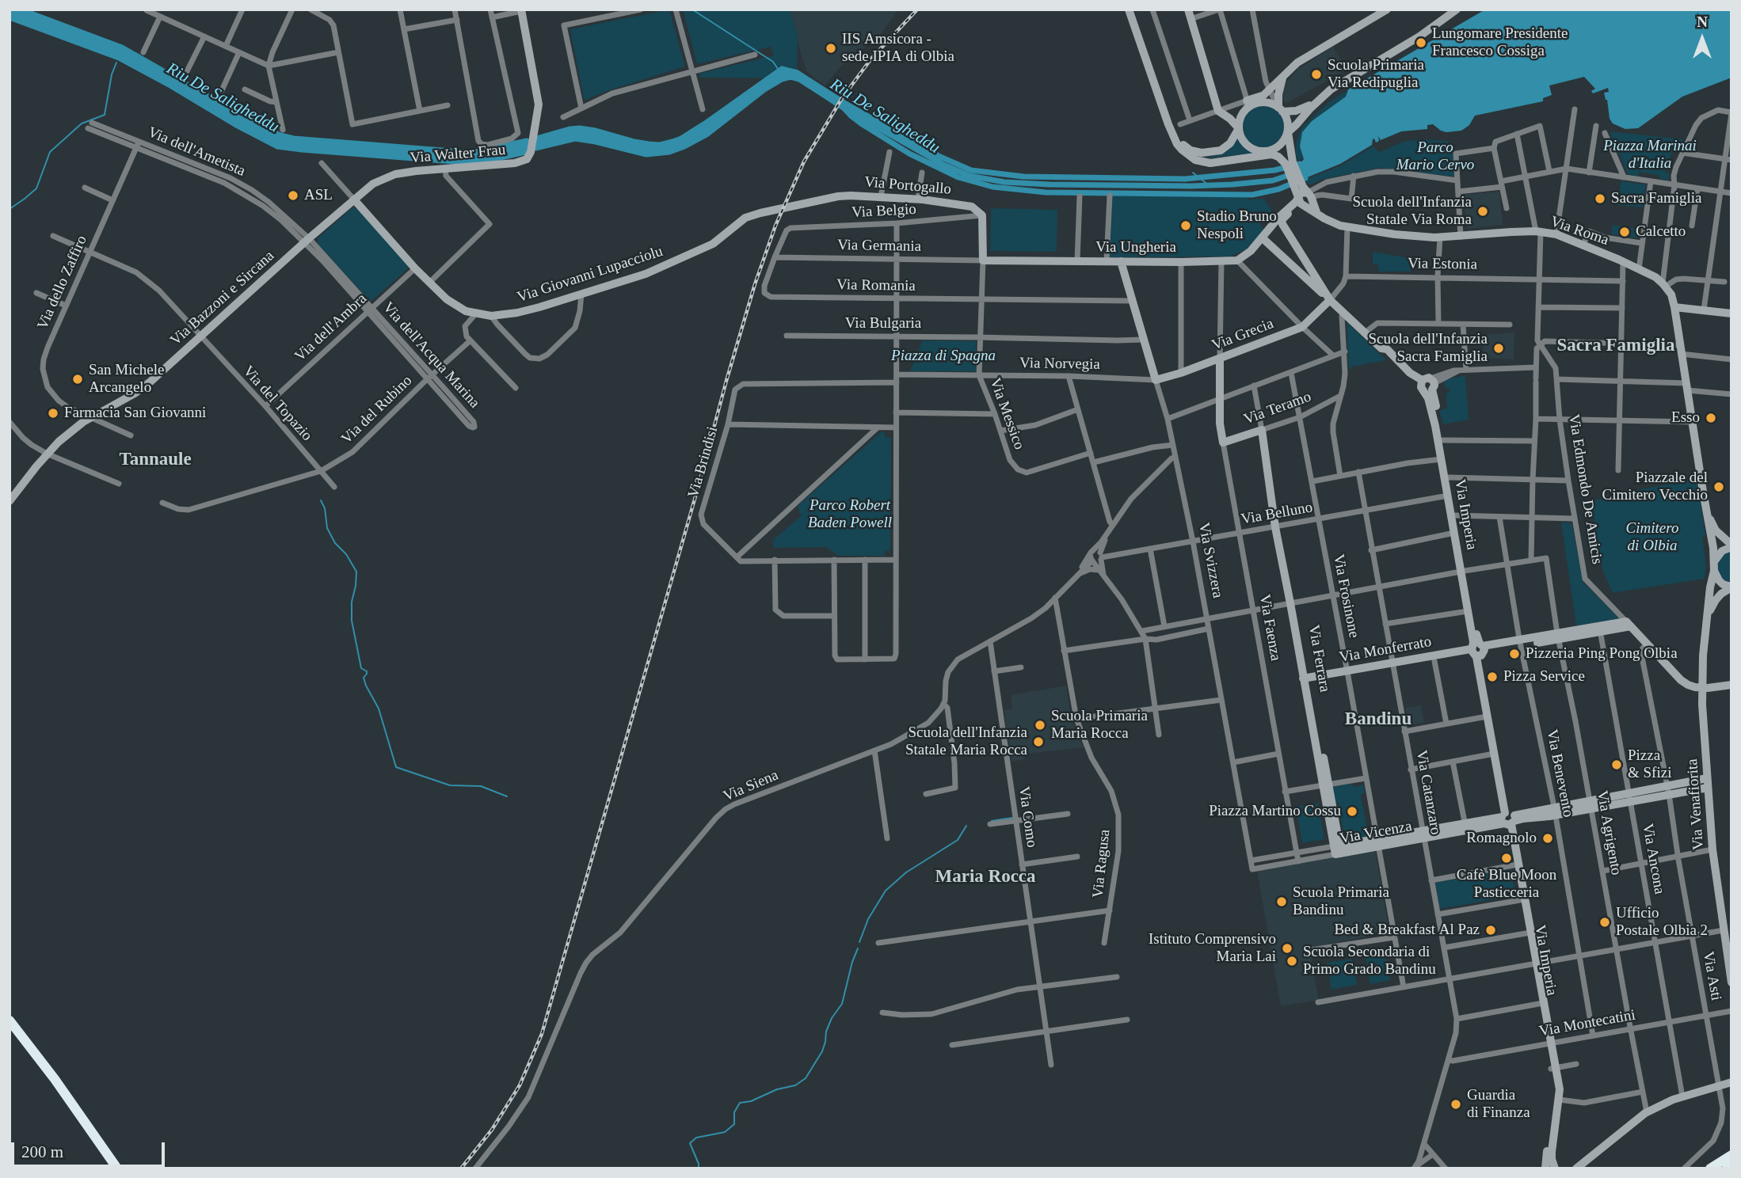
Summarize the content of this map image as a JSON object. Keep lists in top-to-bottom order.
{
  "streets": {
    "street": [
      "Via dell'Ametista",
      "Via Walter Frau",
      "Via Portogallo",
      "Via Belgio",
      "Via Roma",
      "Via Germania",
      "Via Ungheria",
      "Via Estonia",
      "Via Giovanni Lupacciolu",
      "Via dello Zaffiro",
      "Via Romania",
      "Via Bazzoni e Sircana",
      "Via Bulgaria",
      "Via dell'Ambra",
      "Via Grecia",
      "Via dell'Acqua Marina",
      "Via Norvegia",
      "Via del Topazio",
      "Via Teramo",
      "Via del Rubino",
      "Via Messico",
      "Via Brindisi",
      "Via Edmondo De Amicis",
      "Via Belluno",
      "Via Imperia",
      "Via Svizzera",
      "Via Frosinone",
      "Via Faenza",
      "Via Monferrato",
      "Via Ferrara",
      "Via Benevento",
      "Via Siena",
      "Via Catanzaro",
      "Via Venafiorita",
      "Via Como",
      "Via Vicenza",
      "Via Agrigento",
      "Via Ancona",
      "Via Ragusa",
      "Via Asti",
      "Via Montecatini"
    ]
  },
  "crossings": [
    ["Via dell'Ametista", "Via dello Zaffiro"],
    ["Via dell'Ametista", "Via Bazzoni e Sircana"],
    ["Via dell'Ametista", "Via dell'Acqua Marina"],
    ["Via Walter Frau", "Via Giovanni Lupacciolu"],
    ["Via Walter Frau", "Via Bazzoni e Sircana"],
    ["Via Portogallo", "Via Belgio"],
    ["Via Portogallo", "Via Giovanni Lupacciolu"],
    ["Via Belgio", "Via Germania"],
    ["Via Belgio", "Via Romania"],
    ["Via Germania", "Via Ungheria"],
    ["Via Germania", "Via Romania"],
    ["Via Germania", "Via Messico"],
    ["Via Ungheria", "Via Messico"],
    ["Via Ungheria", "Via Svizzera"],
    ["Via Giovanni Lupacciolu", "Via Bazzoni e Sircana"],
    ["Via Giovanni Lupacciolu", "Via dell'Ambra"],
    ["Via dello Zaffiro", "Via Bazzoni e Sircana"],
    ["Via dello Zaffiro", "Via del Topazio"],
    ["Via Romania", "Via Messico"],
    ["Via Romania", "Via Svizzera"],
    ["Via Bazzoni e Sircana", "Via dell'Acqua Marina"],
    ["Via Bazzoni e Sircana", "Via del Topazio"],
    ["Via Bulgaria", "Via Messico"],
    ["Via Bulgaria", "Via Svizzera"],
    ["Via dell'Ambra", "Via dell'Acqua Marina"],
    ["Via dell'Ambra", "Via del Topazio"],
    ["Via Grecia", "Via Norvegia"],
    ["Via Grecia", "Via Svizzera"],
    ["Via Grecia", "Via Faenza"],
    ["Via dell'Acqua Marina", "Via del Rubino"],
    ["Via Norvegia", "Via Messico"],
    ["Via Norvegia", "Via Svizzera"],
    ["Via del Topazio", "Via del Rubino"],
    ["Via Teramo", "Via Frosinone"],
    ["Via Teramo", "Via Faenza"],
    ["Via Teramo", "Via Ferrara"],
    ["Via Edmondo De Amicis", "Via Monferrato"],
    ["Via Edmondo De Amicis", "Via Venafiorita"],
    ["Via Edmondo De Amicis", "Via Asti"],
    ["Via Belluno", "Via Imperia"],
    ["Via Belluno", "Via Svizzera"],
    ["Via Belluno", "Via Frosinone"],
    ["Via Belluno", "Via Faenza"],
    ["Via Belluno", "Via Ferrara"],
    ["Via Belluno", "Via Catanzaro"],
    ["Via Imperia", "Via Monferrato"],
    ["Via Imperia", "Via Vicenza"],
    ["Via Imperia", "Via Montecatini"],
    ["Via Svizzera", "Via Vicenza"],
    ["Via Frosinone", "Via Monferrato"],
    ["Via Frosinone", "Via Vicenza"],
    ["Via Faenza", "Via Vicenza"],
    ["Via Monferrato", "Via Ferrara"],
    ["Via Monferrato", "Via Benevento"],
    ["Via Monferrato", "Via Catanzaro"],
    ["Via Monferrato", "Via Agrigento"],
    ["Via Monferrato", "Via Ancona"],
    ["Via Ferrara", "Via Vicenza"],
    ["Via Benevento", "Via Vicenza"],
    ["Via Benevento", "Via Montecatini"],
    ["Via Catanzaro", "Via Vicenza"],
    ["Via Venafiorita", "Via Vicenza"],
    ["Via Vicenza", "Via Agrigento"],
    ["Via Vicenza", "Via Ancona"],
    ["Via Vicenza", "Via Asti"],
    ["Via Agrigento", "Via Montecatini"],
    ["Via Ancona", "Via Montecatini"],
    ["Via Asti", "Via Montecatini"]
  ],
  "districts": [
    "Sacra Famiglia",
    "Tannaule",
    "Bandinu",
    "Maria Rocca"
  ],
  "water": ["Riu De Saligheddu"],
  "parks": [
    "Piazza Marinai d'Italia",
    "Parco Mario Cervo",
    "Piazza di Spagna",
    "Parco Robert Baden Powell",
    "Cimitero di Olbia"
  ],
  "places": [
    "Lungomare Presidente Francesco Cossiga",
    "IIS Amsicora - sede IPIA di Olbia",
    "Scuola Primaria Via Redipuglia",
    "ASL",
    "Sacra Famiglia",
    "Scuola dell'Infanzia Statale Via Roma",
    "Stadio Bruno Nespoli",
    "Calcetto",
    "Scuola dell'Infanzia Sacra Famiglia",
    "San Michele Arcangelo",
    "Farmacia San Giovanni",
    "Esso",
    "Piazzale del Cimitero Vecchio",
    "Pizzeria Ping Pong Olbia",
    "Pizza Service",
    "Scuola Primaria Maria Rocca",
    "Scuola dell'Infanzia Statale Maria Rocca",
    "Pizza & Sfizi",
    "Piazza Martino Cossu",
    "Romagnolo",
    "Cafè Blue Moon Pasticceria",
    "Scuola Primaria Bandinu",
    "Ufficio Postale Olbia 2",
    "Bed & Breakfast Al Paz",
    "Istituto Comprensivo Maria Lai",
    "Scuola Secondaria di Primo Grado Bandinu",
    "Guardia di Finanza"
  ],
  "scale_bar": "200 m",
  "north": "top"
}
